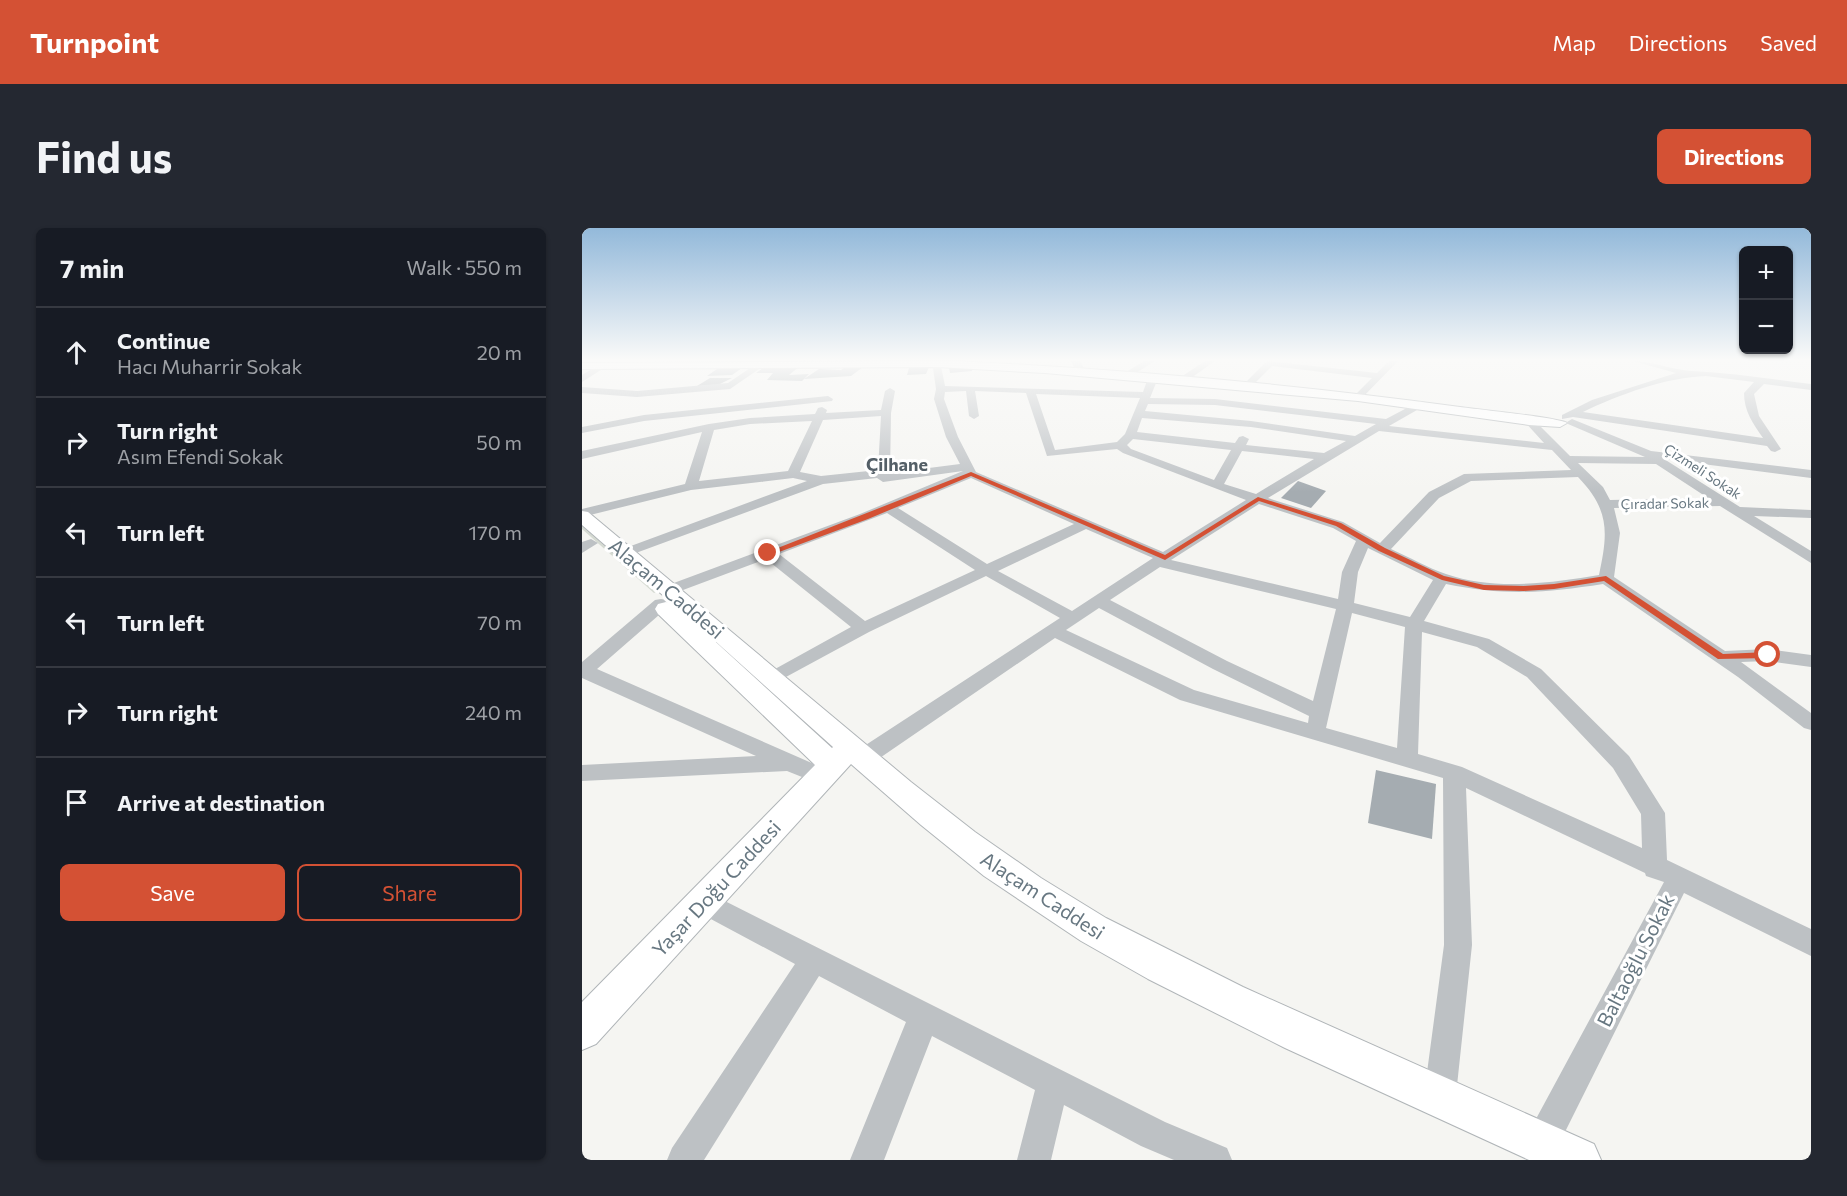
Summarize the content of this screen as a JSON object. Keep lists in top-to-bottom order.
{
  "streets": {
    "main road": ["Alaçam Caddesi", "Yaşar Doğu Caddesi"],
    "street": ["Çizmeli Sokak", "Çıradar Sokak", "Baltaoğlu Sokak"]
  },
  "crossings": [
    ["Çizmeli Sokak", "Çıradar Sokak"],
    ["Alaçam Caddesi", "Yaşar Doğu Caddesi"],
    ["Alaçam Caddesi", "Baltaoğlu Sokak"]
  ],
  "districts": ["Çilhane"],
  "page": {
    "header": "Turnpoint",
    "nav": ["Map", "Directions", "Saved"],
    "buttons": [
      "Directions",
      ["Save", "Share"]
    ],
    "title": "Find us",
    "heading": ["7 min", "Walk · 550 m"],
    "map_buttons": ["+", "−"],
    "list": [
      ["Continue", "Hacı Muharrir Sokak", "20 m"],
      ["Turn right", "Asım Efendi Sokak", "50 m"],
      ["Turn left", "170 m"],
      ["Turn left", "70 m"],
      ["Turn right", "240 m"],
      "Arrive at destination"
    ]
  }
}
